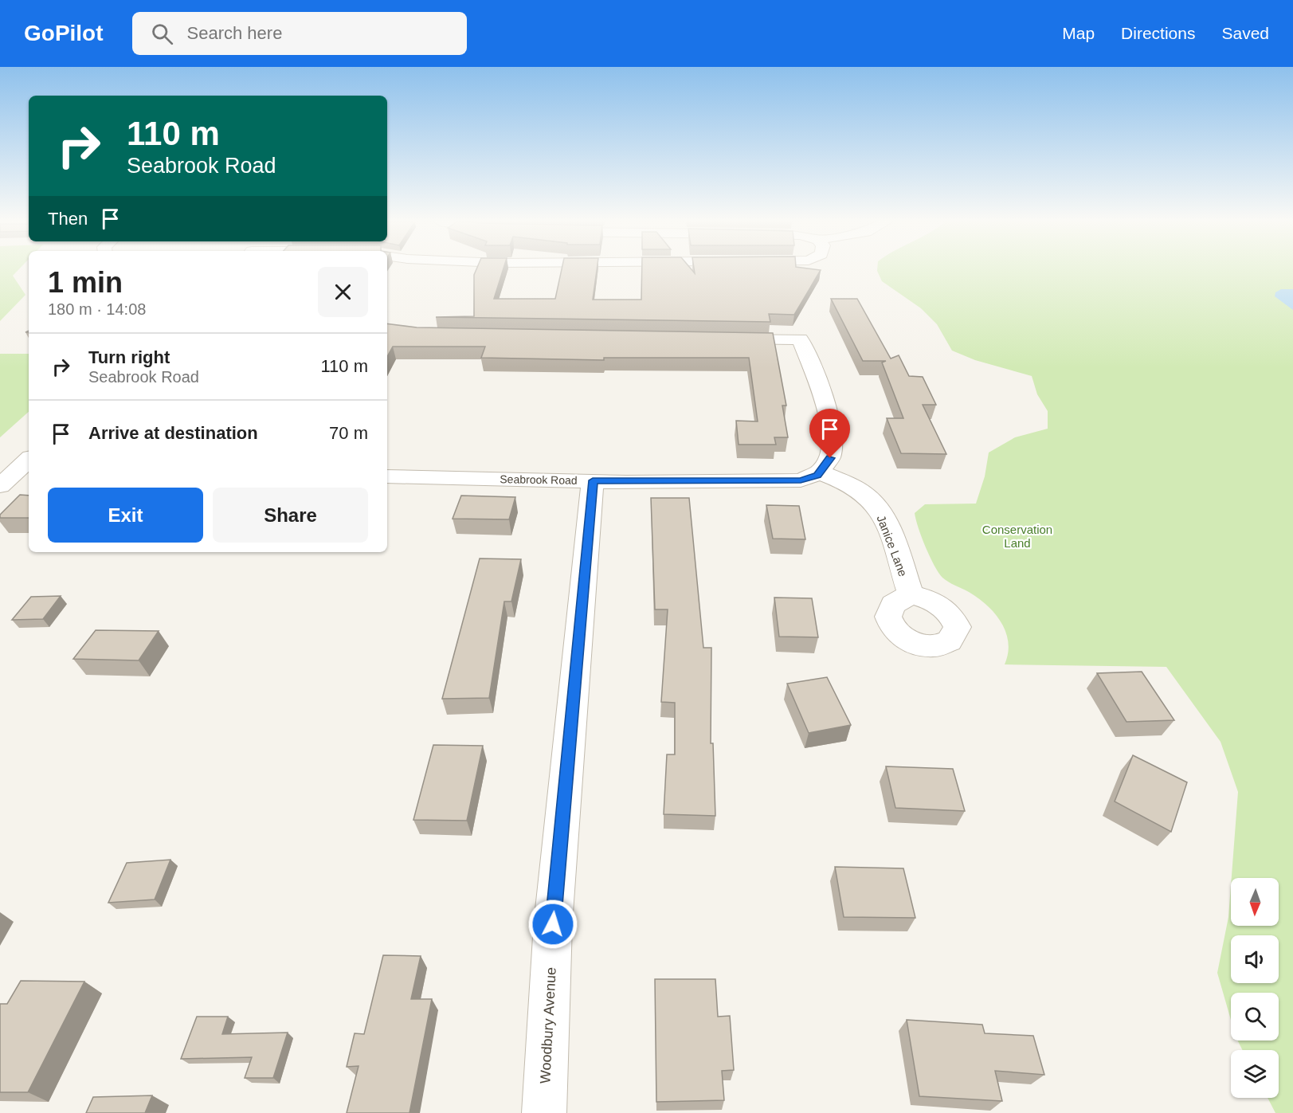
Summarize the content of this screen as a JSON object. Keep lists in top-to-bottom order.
{
  "streets": {
    "street": ["Seabrook Road", "Janice Lane", "Woodbury Avenue"]
  },
  "crossings": [
    ["Seabrook Road", "Janice Lane"],
    ["Seabrook Road", "Woodbury Avenue"]
  ],
  "parks": ["Conservation Land"],
  "north": "bottom",
  "page": {
    "header": "GoPilot",
    "search": "Search here",
    "nav": ["Map", "Directions", "Saved"],
    "turn": ["110 m", "Seabrook Road"],
    "then": "Then",
    "heading": ["1 min", "180 m · 14:08"],
    "list": [
      {
        "name": "Turn right",
        "note": "Seabrook Road",
        "value": "110 m"
      },
      {
        "name": "Arrive at destination",
        "value": "70 m"
      }
    ],
    "buttons": ["Exit", "Share"]
  }
}
